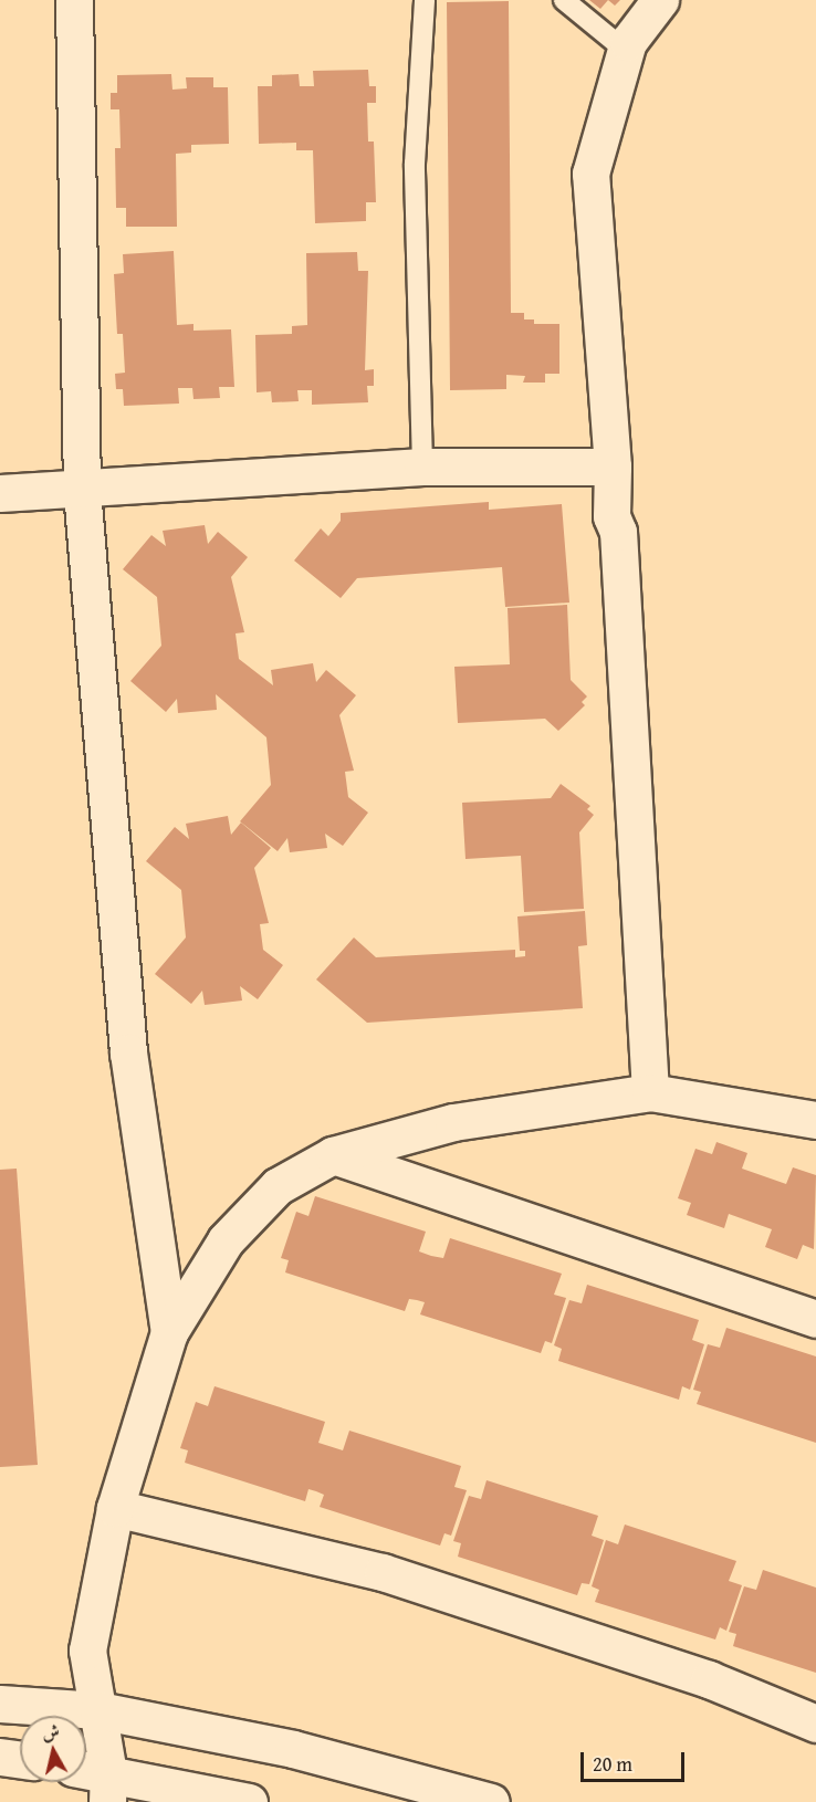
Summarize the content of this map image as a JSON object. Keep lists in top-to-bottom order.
{
  "scale_bar": "20 m",
  "north": "top"
}
